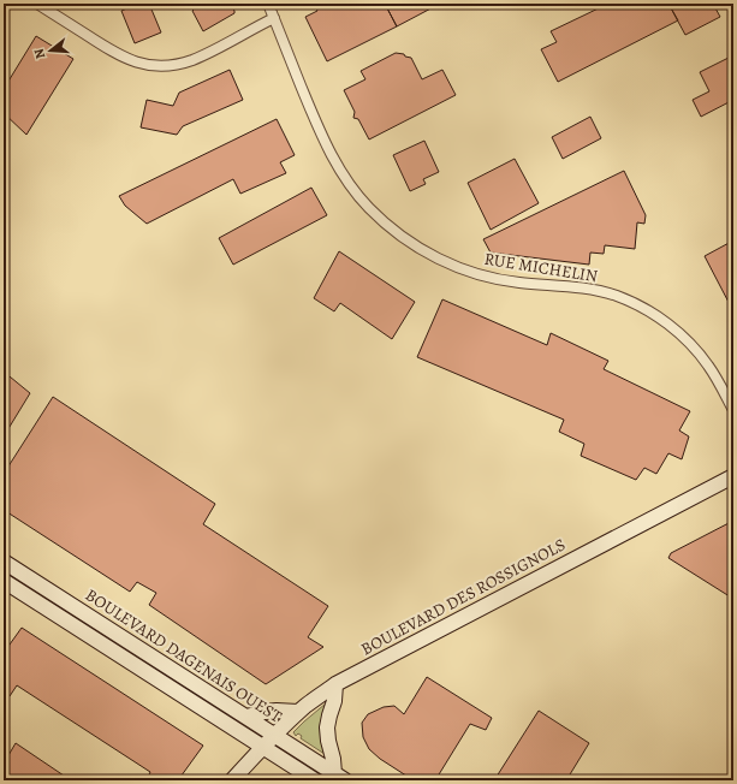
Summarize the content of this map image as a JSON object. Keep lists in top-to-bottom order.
{
  "streets": {
    "main road": ["BOULEVARD DES ROSSIGNOLS", "BOULEVARD DAGENAIS OUEST"],
    "street": ["RUE MICHELIN"]
  },
  "crossings": [
    ["BOULEVARD DES ROSSIGNOLS", "BOULEVARD DAGENAIS OUEST"]
  ],
  "north": "left"
}
